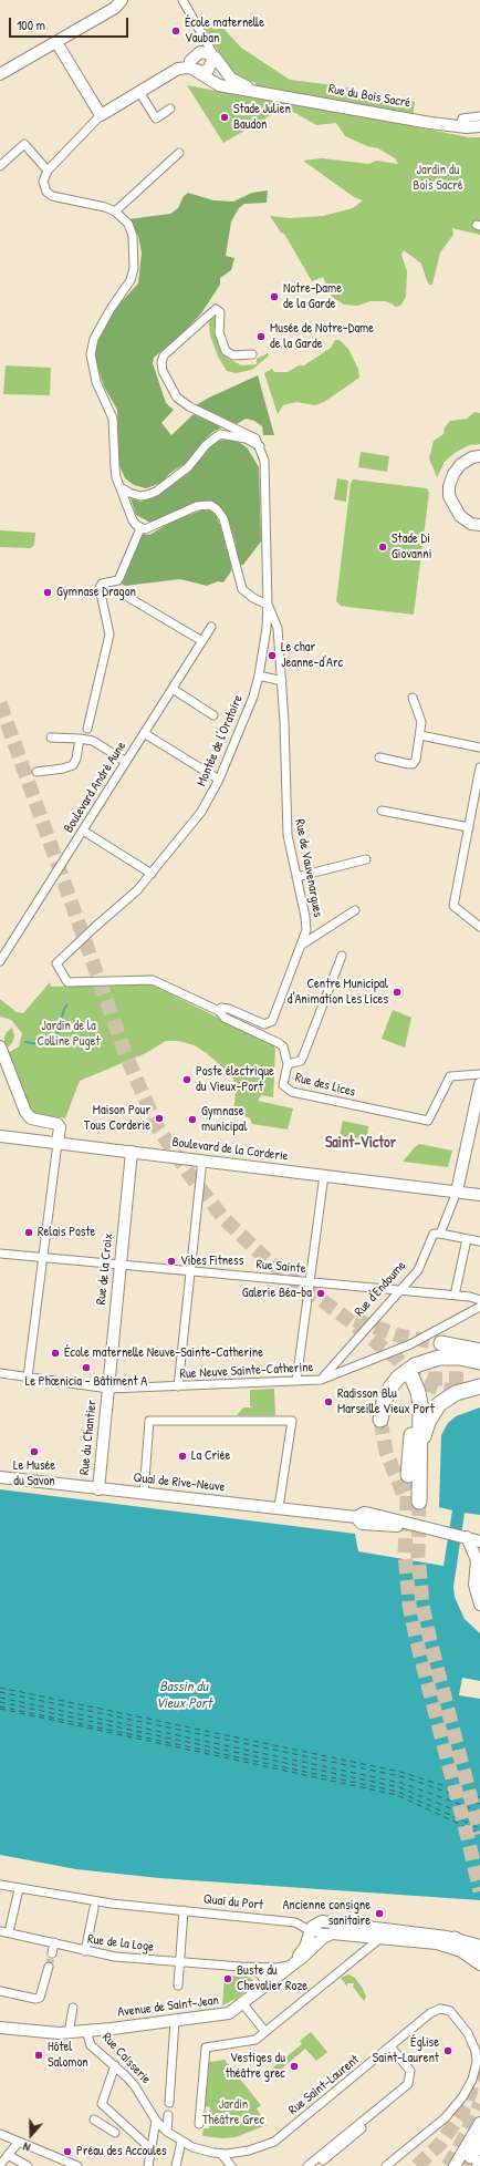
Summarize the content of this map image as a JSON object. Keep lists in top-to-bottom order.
{
  "streets": {
    "street": [
      "Rue du Bois Sacré",
      "Montée de l'Oratoire",
      "Boulevard André Aune",
      "Rue de Vauvenargues",
      "Rue des Lices",
      "Boulevard de la Corderie",
      "Rue Sainte",
      "Rue de la Croix",
      "Rue d'Endoume",
      "Rue Neuve Sainte-Catherine",
      "Rue du Chantier",
      "Quai de Rive-Neuve",
      "Quai du Port",
      "Rue de la Loge",
      "Avenue de Saint-Jean",
      "Rue Caisserie",
      "Rue Saint-Laurent"
    ]
  },
  "crossings": [
    ["Montée de l'Oratoire", "Rue de Vauvenargues"],
    ["Montée de l'Oratoire", "Rue des Lices"],
    ["Rue de Vauvenargues", "Rue des Lices"],
    ["Boulevard de la Corderie", "Rue de la Croix"],
    ["Boulevard de la Corderie", "Rue d'Endoume"],
    ["Rue Sainte", "Rue de la Croix"],
    ["Rue Sainte", "Rue d'Endoume"],
    ["Rue de la Croix", "Rue Neuve Sainte-Catherine"],
    ["Rue de la Croix", "Rue du Chantier"],
    ["Rue d'Endoume", "Rue Neuve Sainte-Catherine"],
    ["Rue Neuve Sainte-Catherine", "Rue du Chantier"],
    ["Rue du Chantier", "Quai de Rive-Neuve"],
    ["Quai du Port", "Avenue de Saint-Jean"],
    ["Rue de la Loge", "Avenue de Saint-Jean"],
    ["Avenue de Saint-Jean", "Rue Caisserie"],
    ["Rue Caisserie", "Rue Saint-Laurent"]
  ],
  "districts": ["Saint-Victor"],
  "water": ["Bassin du Vieux Port"],
  "parks": ["Jardin du Bois Sacré", "Jardin de la Colline Puget", "Jardin Théâtre Grec"],
  "places": [
    "École maternelle Vauban",
    "Stade Julien Baudon",
    "Notre-Dame de la Garde",
    "Musée de Notre-Dame de la Garde",
    "Stade Di Giovanni",
    "Gymnase Dragon",
    "Le char Jeanne-d'Arc",
    "Centre Municipal d'Animation Les Lices",
    "Poste électrique du Vieux-Port",
    "Maison Pour Tous Corderie",
    "Gymnase municipal",
    "Relais Poste",
    "Vibes Fitness",
    "Galerie Béa-ba",
    "École maternelle Neuve-Sainte-Catherine",
    "Le Phœnicia - Bâtiment A",
    "Radisson Blu Marseille Vieux Port",
    "Le Musée du Savon",
    "La Criée",
    "Ancienne consigne sanitaire",
    "Buste du Chevalier Roze",
    "Église Saint-Laurent",
    "Hôtel Salomon",
    "Vestiges du théâtre grec",
    "Préau des Accoules"
  ],
  "scale_bar": "100 m",
  "north": "bottom"
}
